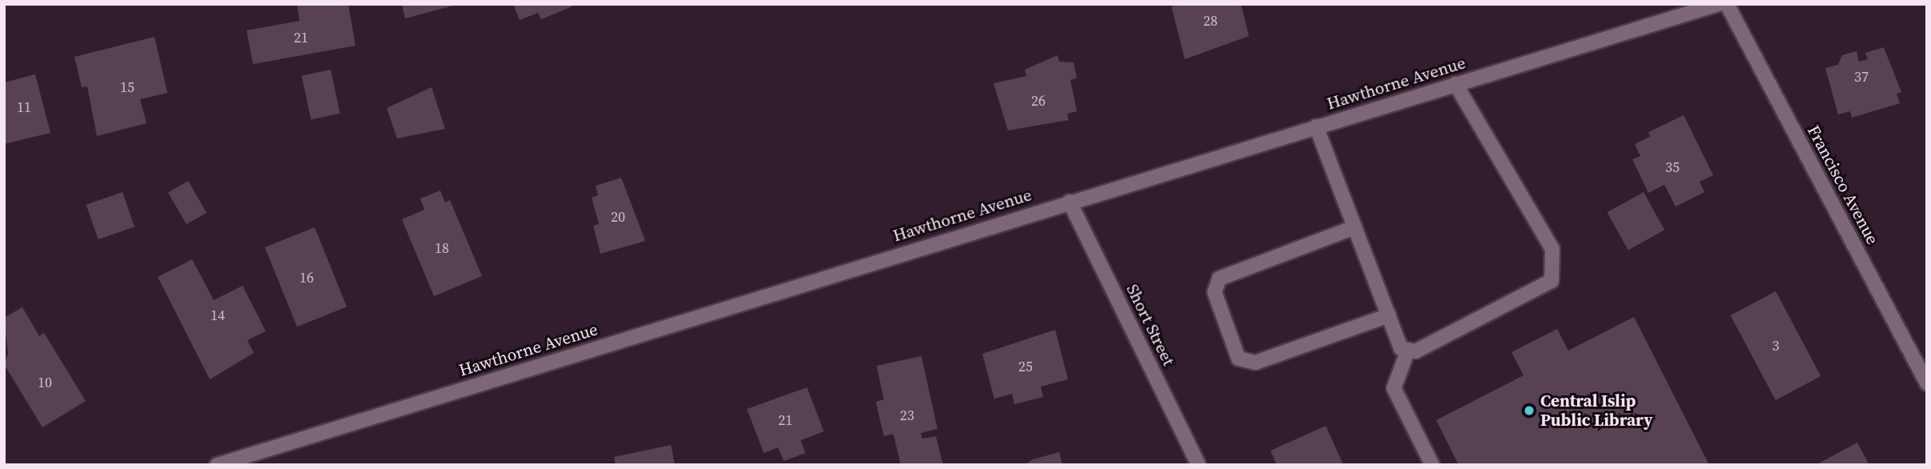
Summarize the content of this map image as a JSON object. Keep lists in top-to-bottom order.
{
  "streets": {
    "street": ["Hawthorne Avenue", "Francisco Avenue", "Short Street"]
  },
  "crossings": [
    ["Hawthorne Avenue", "Short Street"]
  ],
  "places": ["Central Islip Public Library"],
  "house_numbers": [
    "28",
    "21",
    "37",
    "15",
    "26",
    "11",
    "35",
    "20",
    "18",
    "16",
    "14",
    "3",
    "25",
    "10",
    "23",
    "21"
  ]
}
